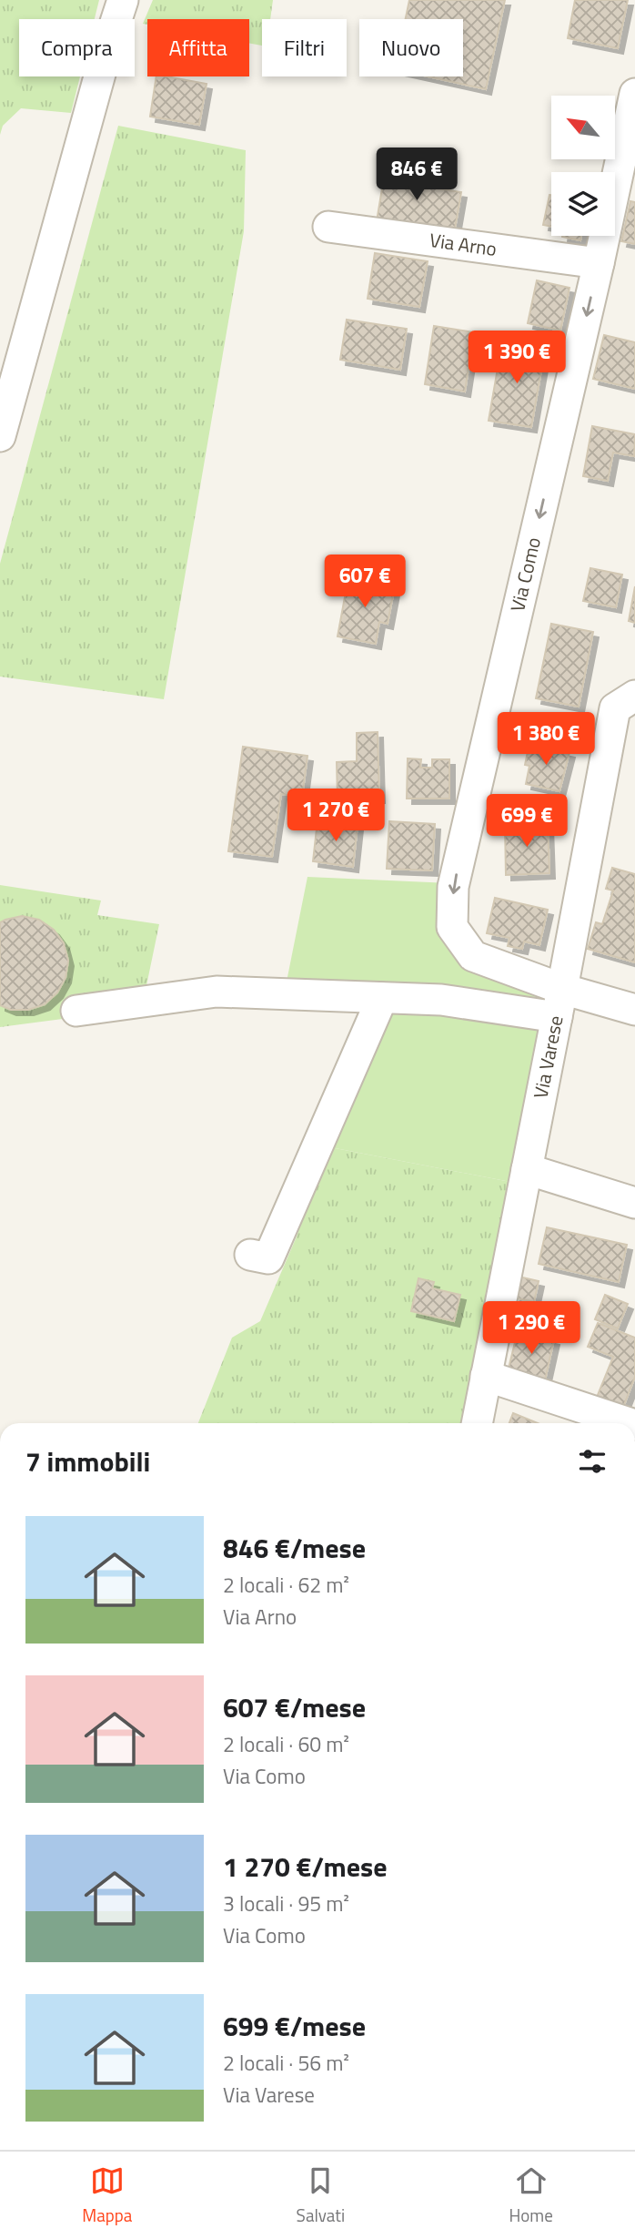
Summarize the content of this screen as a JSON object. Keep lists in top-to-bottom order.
{
  "streets": {
    "street": ["Via Arno", "Via Como", "Via Varese"]
  },
  "crossings": [
    ["Via Arno", "Via Como"],
    ["Via Como", "Via Varese"]
  ],
  "one_way": ["Via Como"],
  "north": "top left",
  "page": {
    "chip": [
      "Compra",
      "Affitta",
      "Filtri",
      "Nuovo"
    ],
    "price": [
      "846 €",
      "1 390 €",
      "607 €",
      "1 380 €",
      "1 270 €",
      "699 €",
      "1 290 €"
    ],
    "heading": "7 immobili",
    "list": [
      {
        "name": "846 €/mese",
        "note": "2 locali · 62 m² · Via Arno"
      },
      {
        "name": "607 €/mese",
        "note": "2 locali · 60 m² · Via Como"
      },
      {
        "name": "1 270 €/mese",
        "note": "3 locali · 95 m² · Via Como"
      },
      {
        "name": "699 €/mese",
        "note": "2 locali · 56 m² · Via Varese"
      }
    ],
    "tabs": ["Mappa", "Salvati", "Home"]
  }
}
